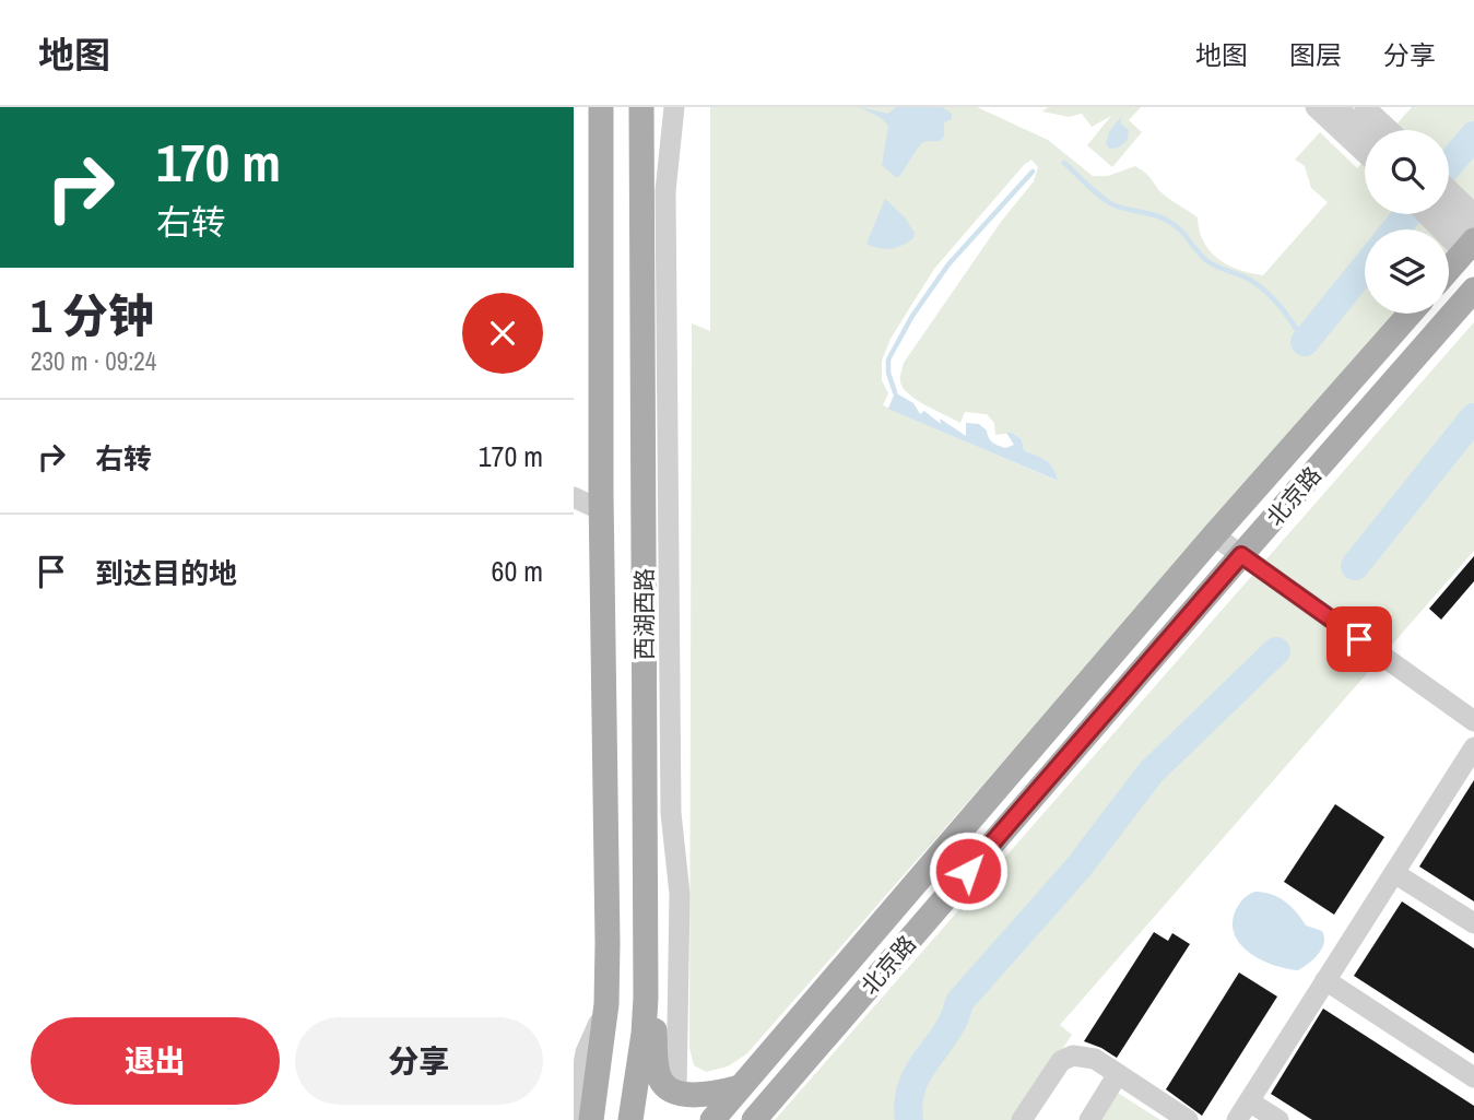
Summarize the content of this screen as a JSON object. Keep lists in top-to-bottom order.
{
  "streets": {
    "main road": ["北京路", "西湖西路"]
  },
  "page": {
    "header": "地图",
    "nav": ["地图", "图层", "分享"],
    "turn": ["170 m", "右转"],
    "heading": ["1 分钟", "230 m · 09:24"],
    "list": [
      {
        "name": "右转",
        "value": "170 m"
      },
      {
        "name": "到达目的地",
        "value": "60 m"
      }
    ],
    "buttons": ["退出", "分享"]
  }
}
